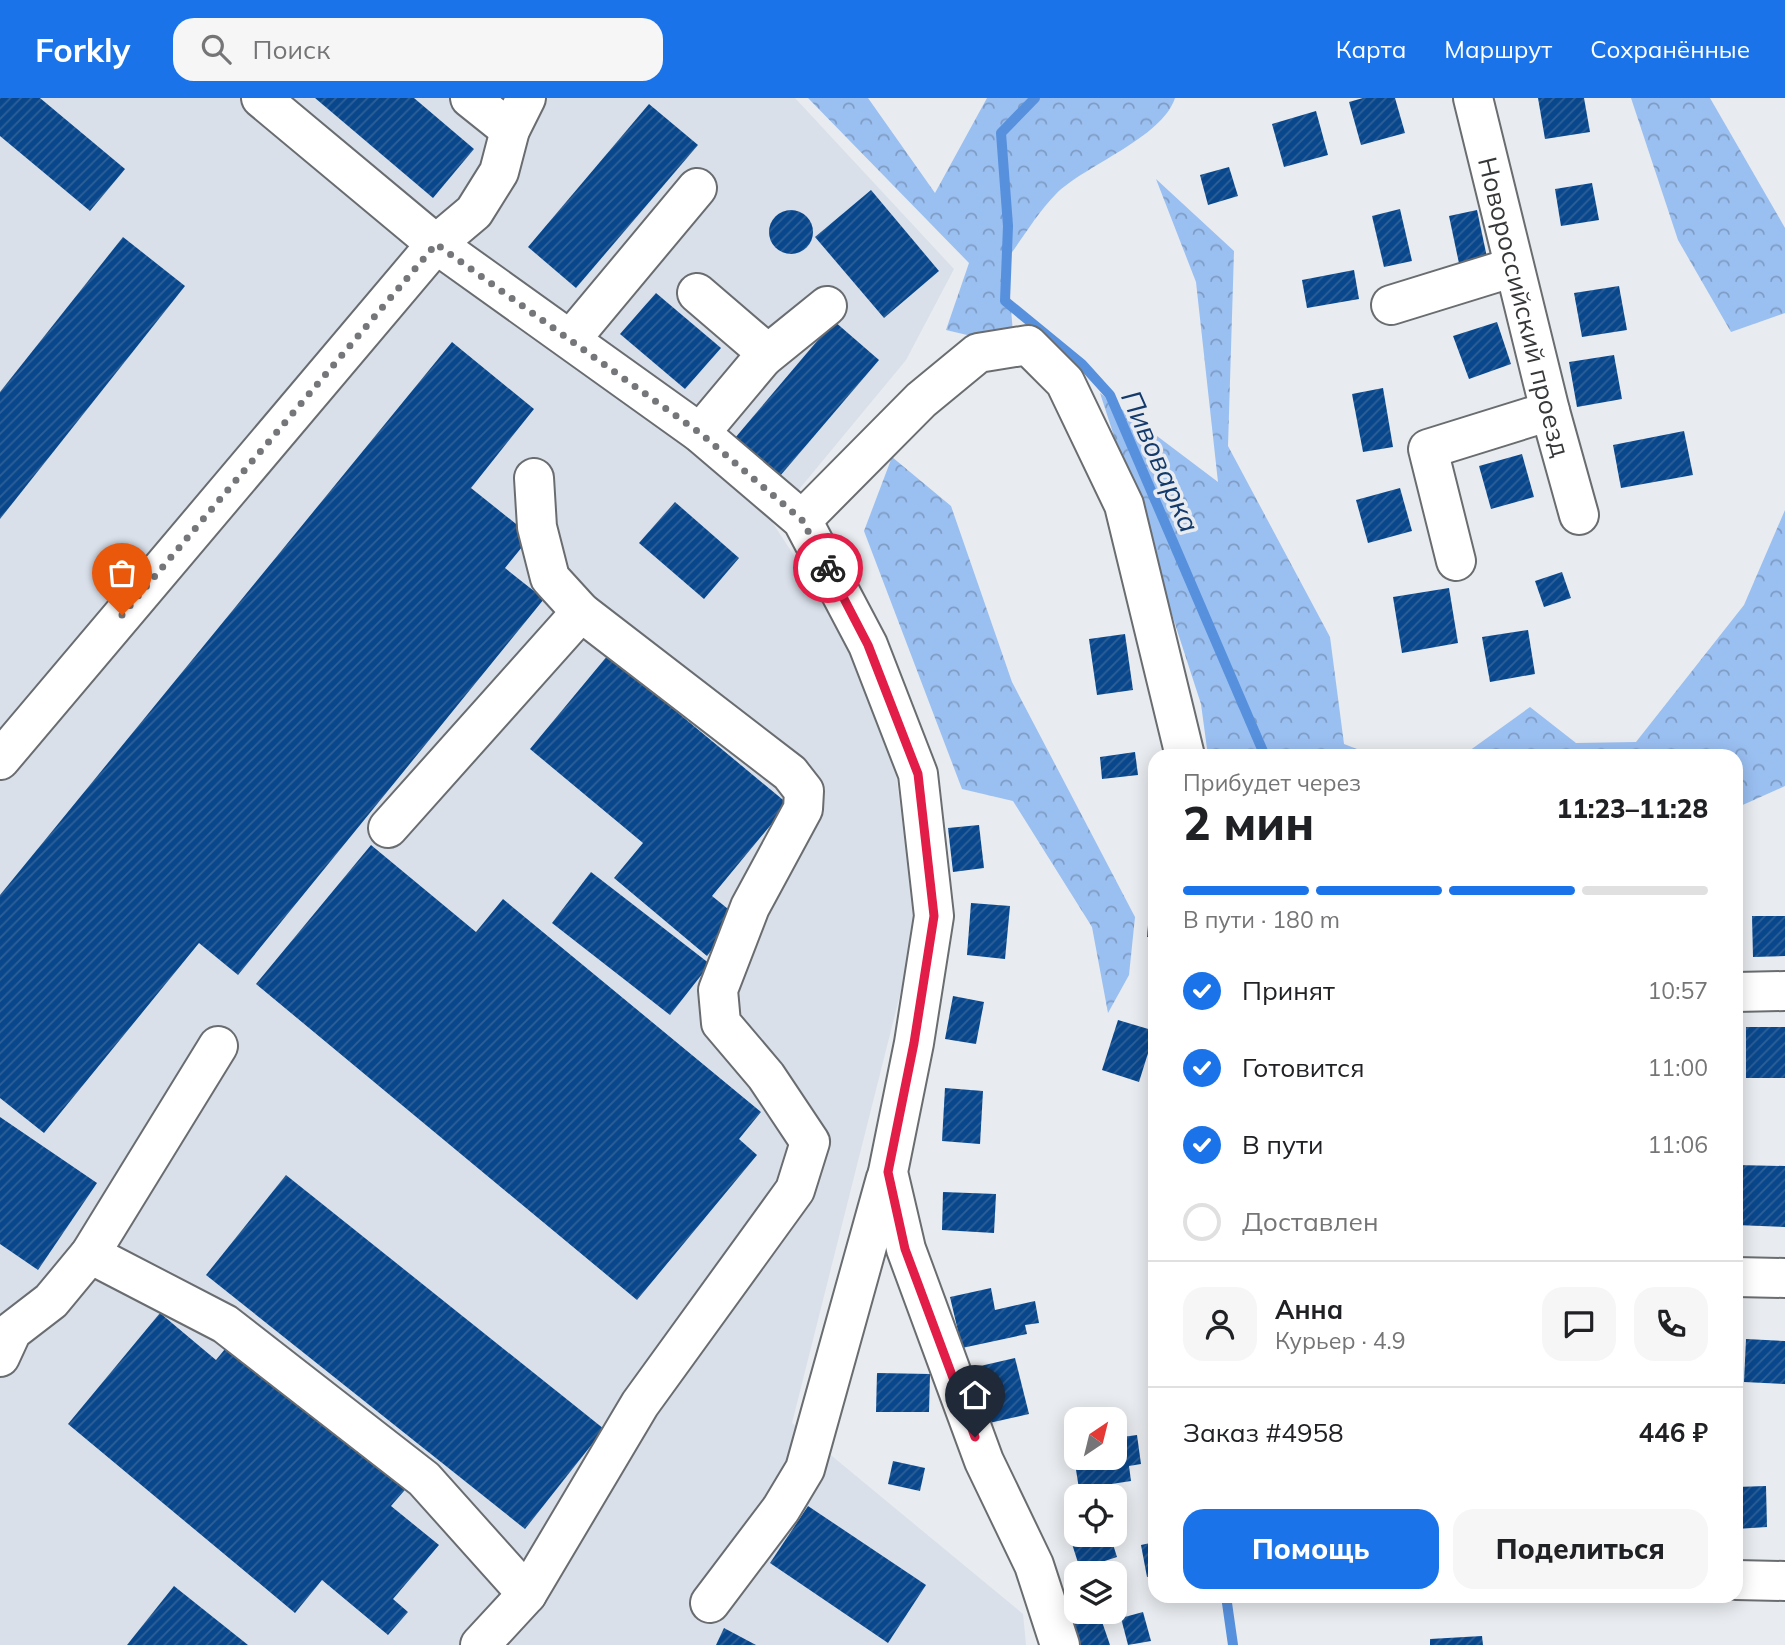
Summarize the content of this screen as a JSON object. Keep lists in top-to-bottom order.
{
  "streets": {
    "street": ["Новороссийский проезд"]
  },
  "water": ["Пивоварка"],
  "north": "top right",
  "page": {
    "header": "Forkly",
    "search": "Поиск",
    "nav": ["Карта", "Маршрут", "Сохранённые"],
    "heading": ["2 мин", "Прибудет через", "11:23–11:28"],
    "panel": [
      "Анна",
      "Курьер · 4.9",
      "Заказ #4958",
      "446 ₽"
    ],
    "bar": "В пути · 180 m",
    "list": [
      ["Принят", "10:57"],
      ["Готовится", "11:00"],
      ["В пути", "11:06"],
      "Доставлен"
    ],
    "buttons": ["Помощь", "Поделиться"]
  }
}
